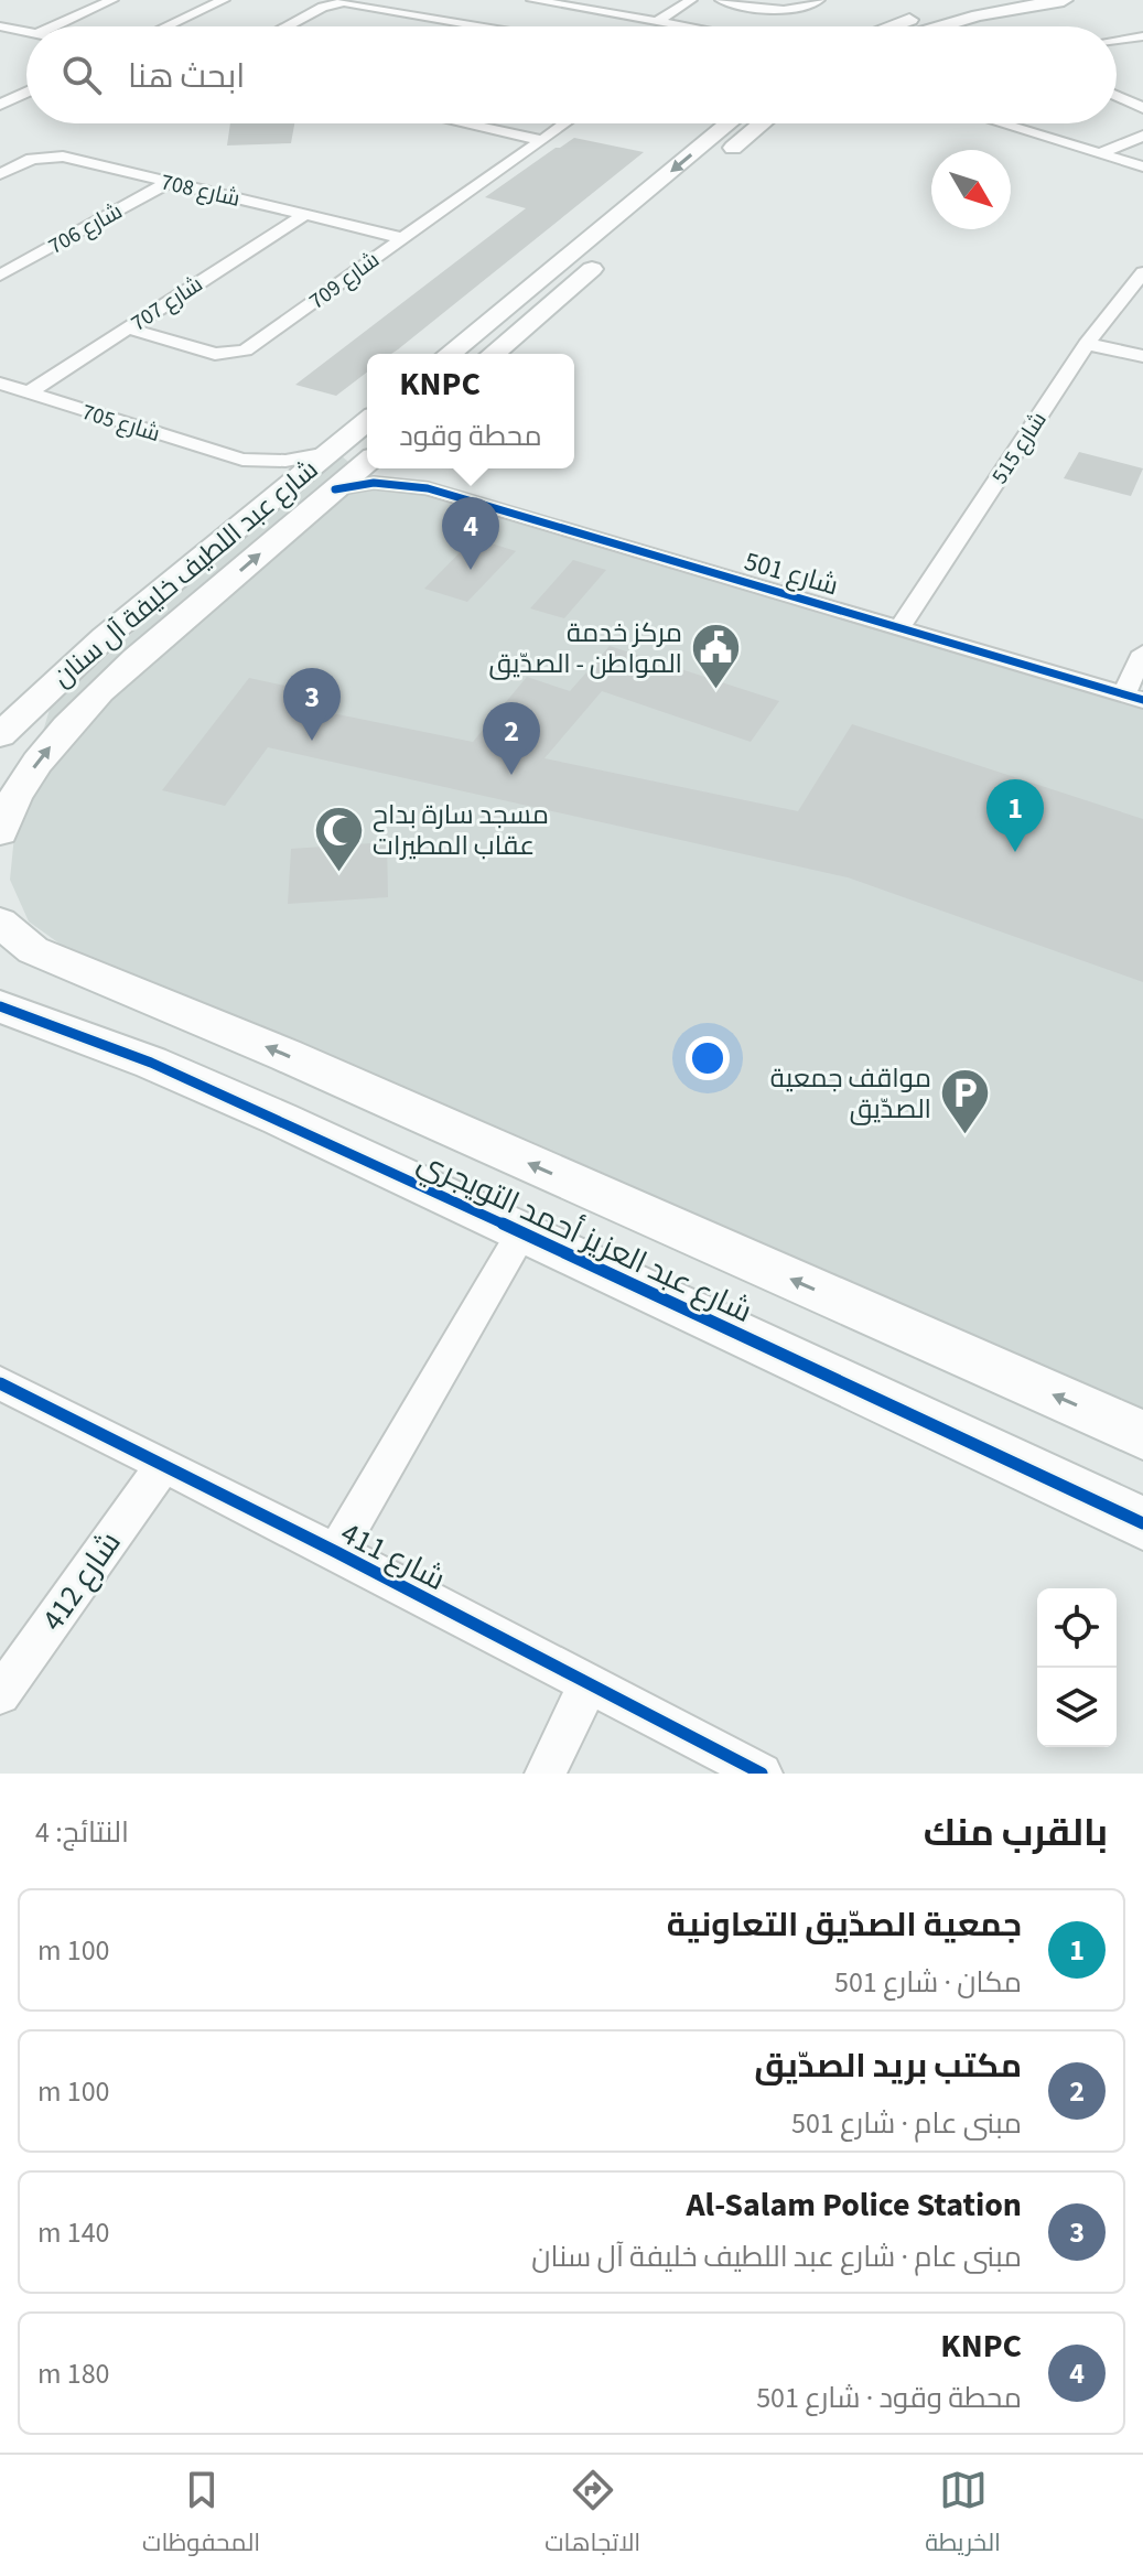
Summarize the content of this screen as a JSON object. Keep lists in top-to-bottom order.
{
  "streets": {
    "street": [
      "شارع 708",
      "شارع 706",
      "شارع 709",
      "شارع 707",
      "شارع 705",
      "شارع 515",
      "شارع عبد اللطيف خليفة آل سنان",
      "شارع 501",
      "شارع عبد العزيز أحمد التويجري",
      "شارع 411",
      "شارع 412"
    ]
  },
  "crossings": [
    ["شارع 708", "شارع 706"],
    ["شارع 708", "شارع 709"],
    ["شارع 708", "شارع 707"],
    ["شارع 709", "شارع 707"],
    ["شارع 707", "شارع 705"],
    ["شارع 705", "شارع عبد اللطيف خليفة آل سنان"],
    ["شارع 515", "شارع 501"],
    ["شارع عبد اللطيف خليفة آل سنان", "شارع 501"],
    ["شارع عبد العزيز أحمد التويجري", "شارع 411"],
    ["شارع 411", "شارع 412"]
  ],
  "places": {
    "public building": ["مركز خدمة المواطن - الصدّيق"],
    "mosque": ["مسجد سارة بداح عقاب المطيرات"],
    "parking": ["مواقف جمعية الصدّيق"]
  },
  "north": "bottom right",
  "page": {
    "search": "ابحث هنا",
    "popup": ["KNPC", "محطة وقود"],
    "pins": [
      "4",
      "3",
      "2",
      "1"
    ],
    "heading": ["بالقرب منك", "النتائج: 4"],
    "list": [
      {
        "mark": "1",
        "name": "جمعية الصدّيق التعاونية",
        "note": "مكان · شارع 501",
        "value": "100 m"
      },
      {
        "mark": "2",
        "name": "مكتب بريد الصدّيق",
        "note": "مبنى عام · شارع 501",
        "value": "100 m"
      },
      {
        "mark": "3",
        "name": "Al-Salam Police Station",
        "note": "مبنى عام · شارع عبد اللطيف خليفة آل سنان",
        "value": "140 m"
      },
      {
        "mark": "4",
        "name": "KNPC",
        "note": "محطة وقود · شارع 501",
        "value": "180 m"
      }
    ],
    "nav": ["الخريطة", "الاتجاهات", "المحفوظات"]
  }
}
